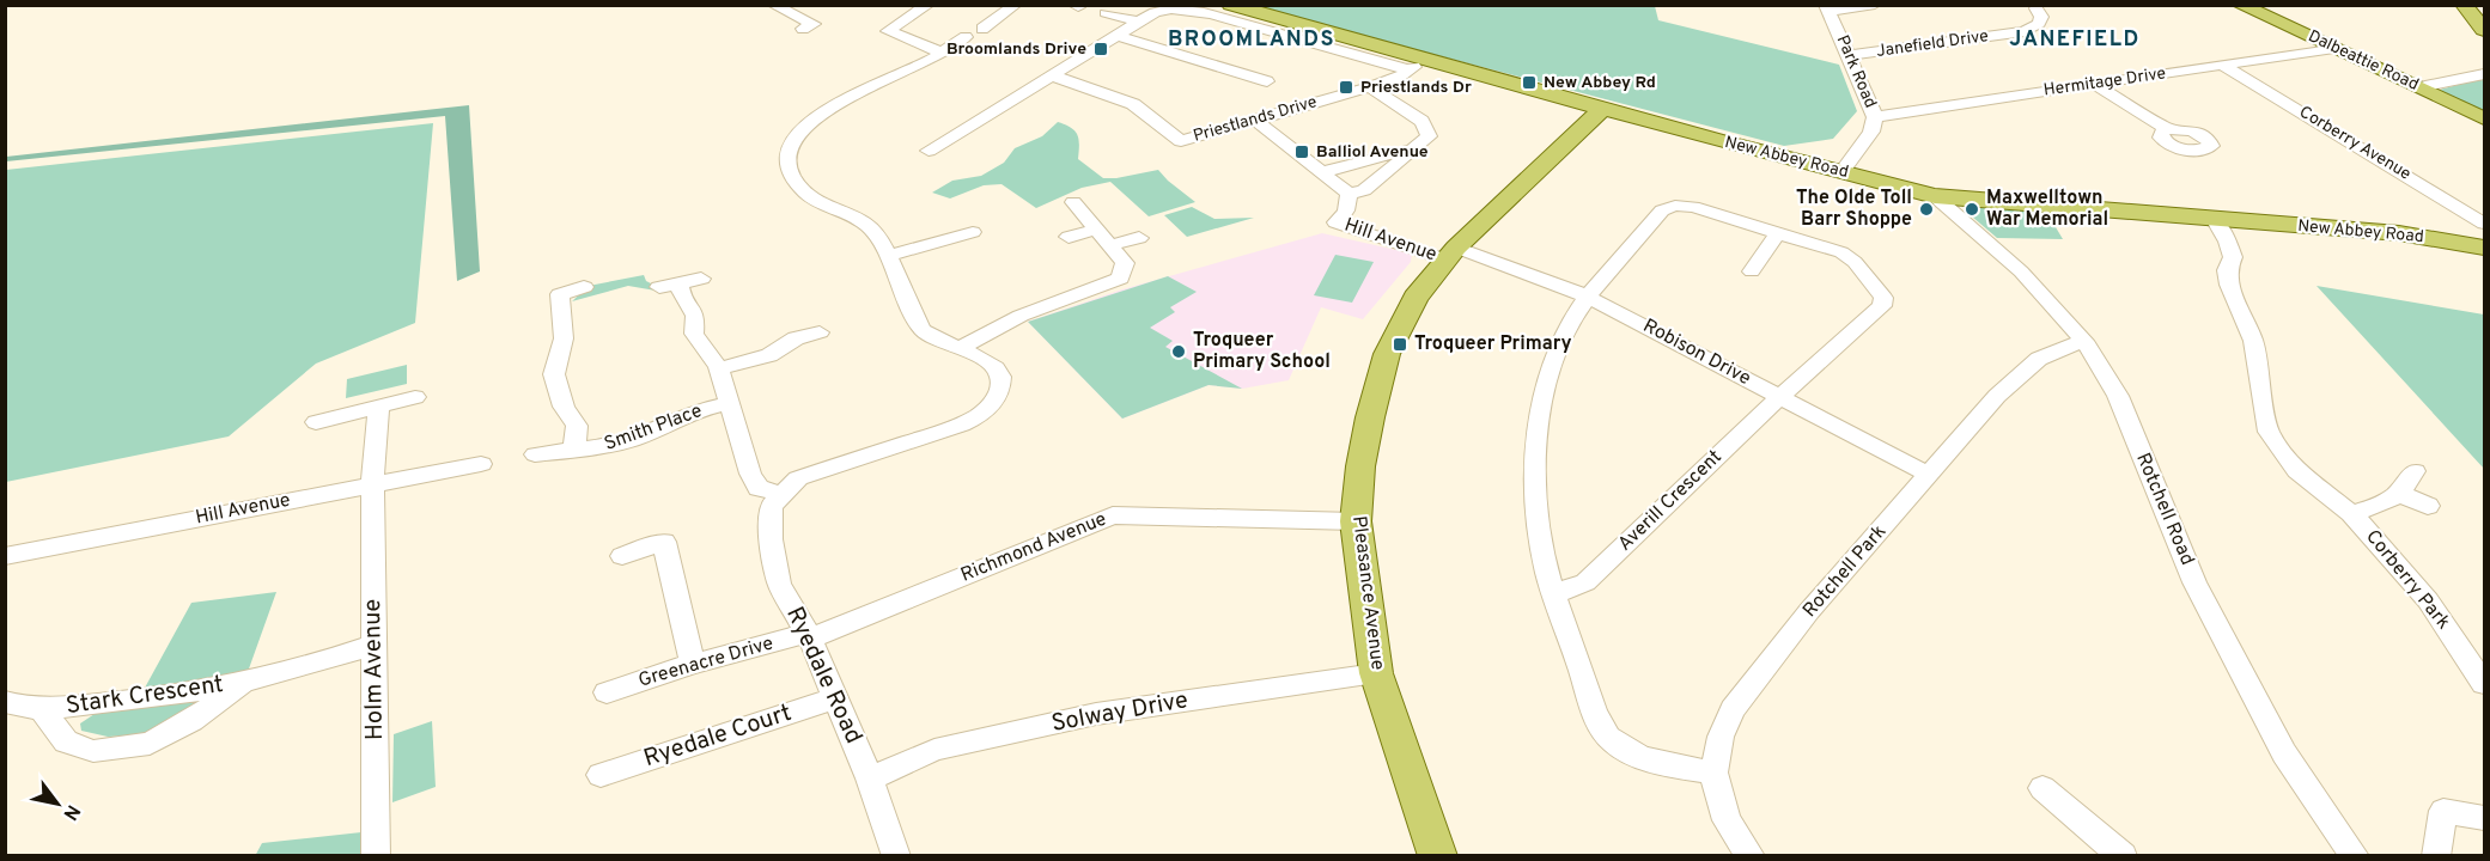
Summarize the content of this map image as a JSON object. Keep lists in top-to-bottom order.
{
  "streets": {
    "main road": ["Dalbeattie Road", "New Abbey Road", "Pleasance Avenue"],
    "street": [
      "Janefield Drive",
      "Park Road",
      "Hermitage Drive",
      "Priestlands Drive",
      "Corberry Avenue",
      "Hill Avenue",
      "Robison Drive",
      "Smith Place",
      "Averill Crescent",
      "Rotchell Road",
      "Richmond Avenue",
      "Rotchell Park",
      "Corberry Park",
      "Greenacre Drive",
      "Holm Avenue",
      "Ryedale Road",
      "Stark Crescent",
      "Solway Drive",
      "Ryedale Court"
    ]
  },
  "crossings": [
    ["Janefield Drive", "Park Road"],
    ["Dalbeattie Road", "Hermitage Drive"],
    ["Park Road", "Hermitage Drive"],
    ["Park Road", "New Abbey Road"],
    ["Hermitage Drive", "Corberry Avenue"],
    ["Priestlands Drive", "New Abbey Road"],
    ["New Abbey Road", "Rotchell Road"],
    ["New Abbey Road", "Corberry Park"],
    ["New Abbey Road", "Pleasance Avenue"],
    ["Hill Avenue", "Robison Drive"],
    ["Hill Avenue", "Pleasance Avenue"],
    ["Hill Avenue", "Holm Avenue"],
    ["Robison Drive", "Averill Crescent"],
    ["Robison Drive", "Rotchell Park"],
    ["Robison Drive", "Pleasance Avenue"],
    ["Rotchell Road", "Rotchell Park"],
    ["Richmond Avenue", "Pleasance Avenue"],
    ["Richmond Avenue", "Greenacre Drive"],
    ["Richmond Avenue", "Ryedale Road"],
    ["Pleasance Avenue", "Solway Drive"],
    ["Greenacre Drive", "Ryedale Road"],
    ["Holm Avenue", "Stark Crescent"],
    ["Ryedale Road", "Solway Drive"],
    ["Ryedale Road", "Ryedale Court"]
  ],
  "districts": ["BROOMLANDS", "JANEFIELD"],
  "places": {
    "transit": [
      "Broomlands Drive",
      "New Abbey Rd",
      "Priestlands Dr",
      "Balliol Avenue",
      "Troqueer Primary"
    ],
    "other": ["The Olde Toll Barr Shoppe", "Maxwelltown War Memorial", "Troqueer Primary School"]
  },
  "north": "bottom right"
}
